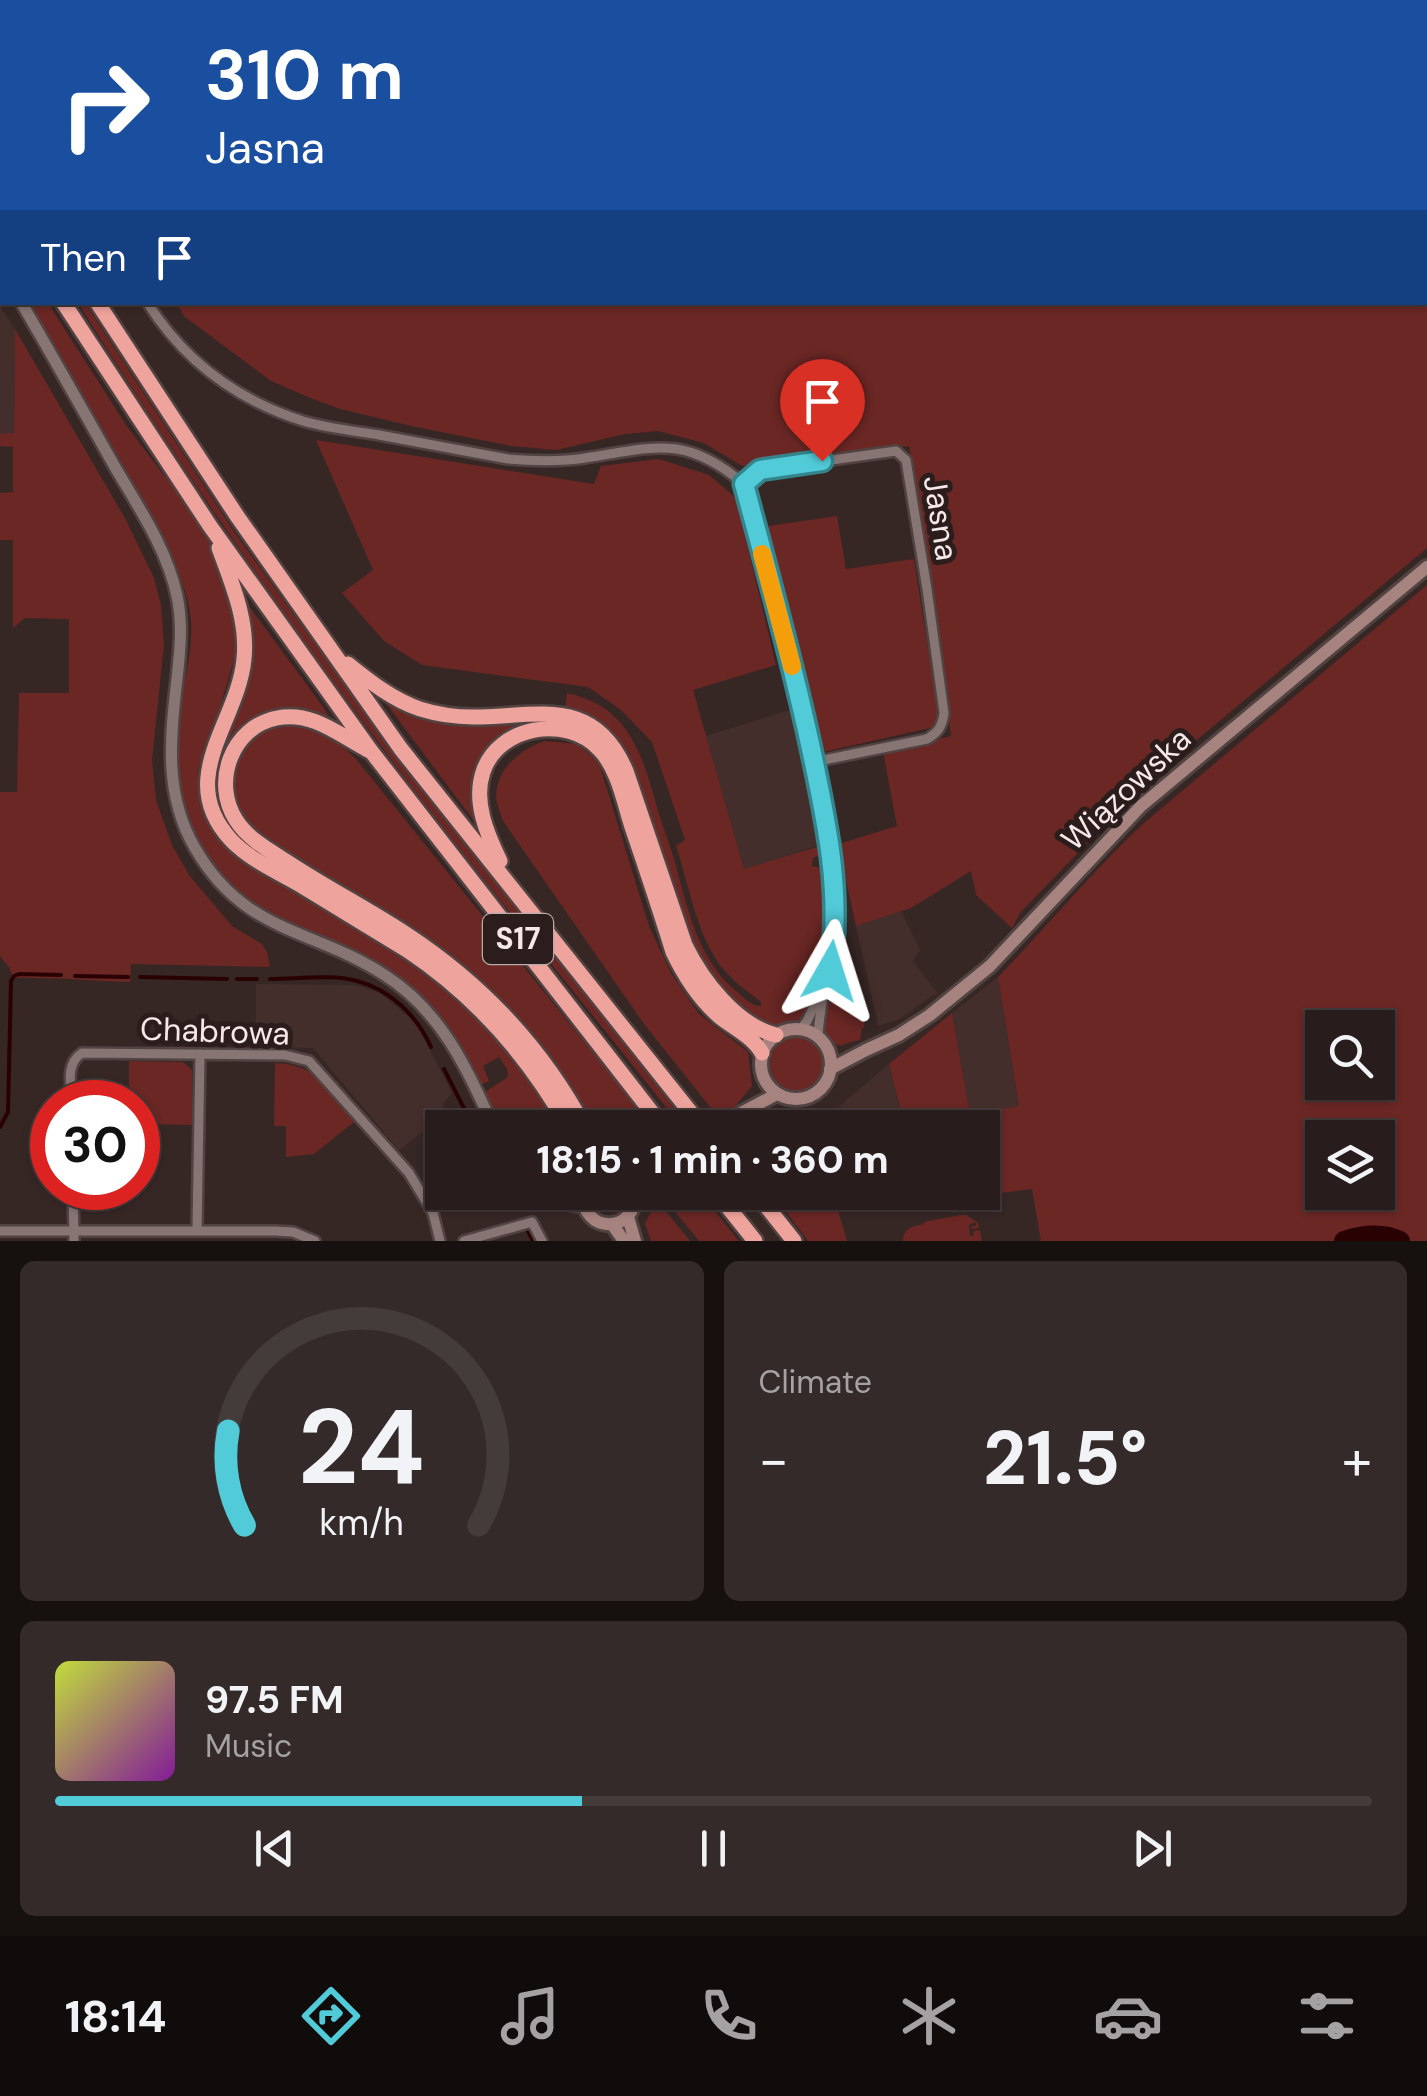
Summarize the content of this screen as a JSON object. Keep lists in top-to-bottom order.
{
  "streets": {
    "highway": ["S17"],
    "main road": ["Wiązowska"],
    "street": ["Jasna", "Chabrowa"]
  },
  "page": {
    "turn": ["310 m", "Jasna"],
    "then": "Then",
    "limit": "30",
    "trip": "18:15 · 1 min · 360 m",
    "tile": "Climate",
    "heat": ["−", "21.5°", "+"],
    "song": ["97.5 FM", "Music"],
    "tabs": "18:14",
    "gauge": ["24", "km/h"]
  }
}
